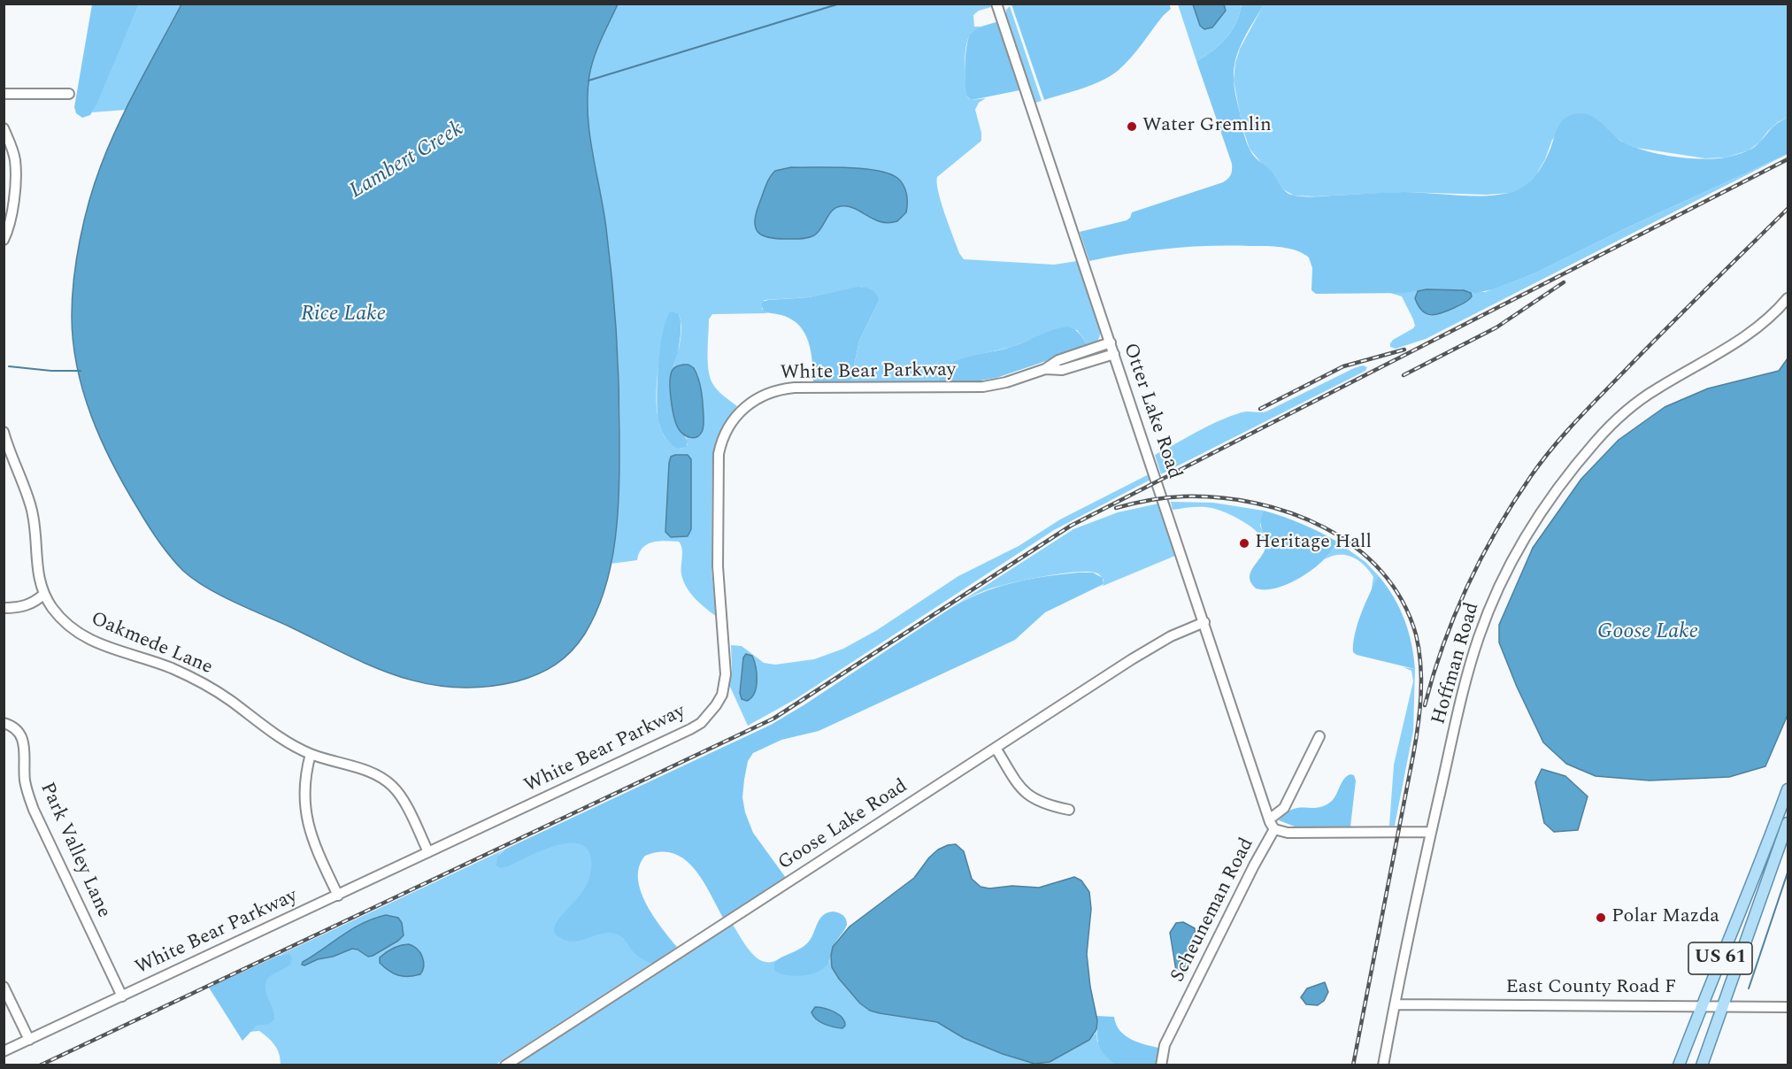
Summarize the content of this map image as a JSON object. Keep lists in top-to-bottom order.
{
  "streets": {
    "main road": ["US 61"],
    "street": [
      "White Bear Parkway",
      "Otter Lake Road",
      "Oakmede Lane",
      "Hoffman Road",
      "Goose Lake Road",
      "Park Valley Lane",
      "Scheuneman Road",
      "East County Road F"
    ]
  },
  "crossings": [
    ["White Bear Parkway", "Otter Lake Road"],
    ["White Bear Parkway", "Oakmede Lane"],
    ["White Bear Parkway", "Park Valley Lane"],
    ["Otter Lake Road", "Goose Lake Road"],
    ["Otter Lake Road", "Scheuneman Road"],
    ["Hoffman Road", "Scheuneman Road"],
    ["Hoffman Road", "East County Road F"],
    ["US 61", "East County Road F"]
  ],
  "water": ["Lambert Creek", "Rice Lake", "Goose Lake"],
  "places": ["Water Gremlin", "Heritage Hall", "Polar Mazda"]
}
